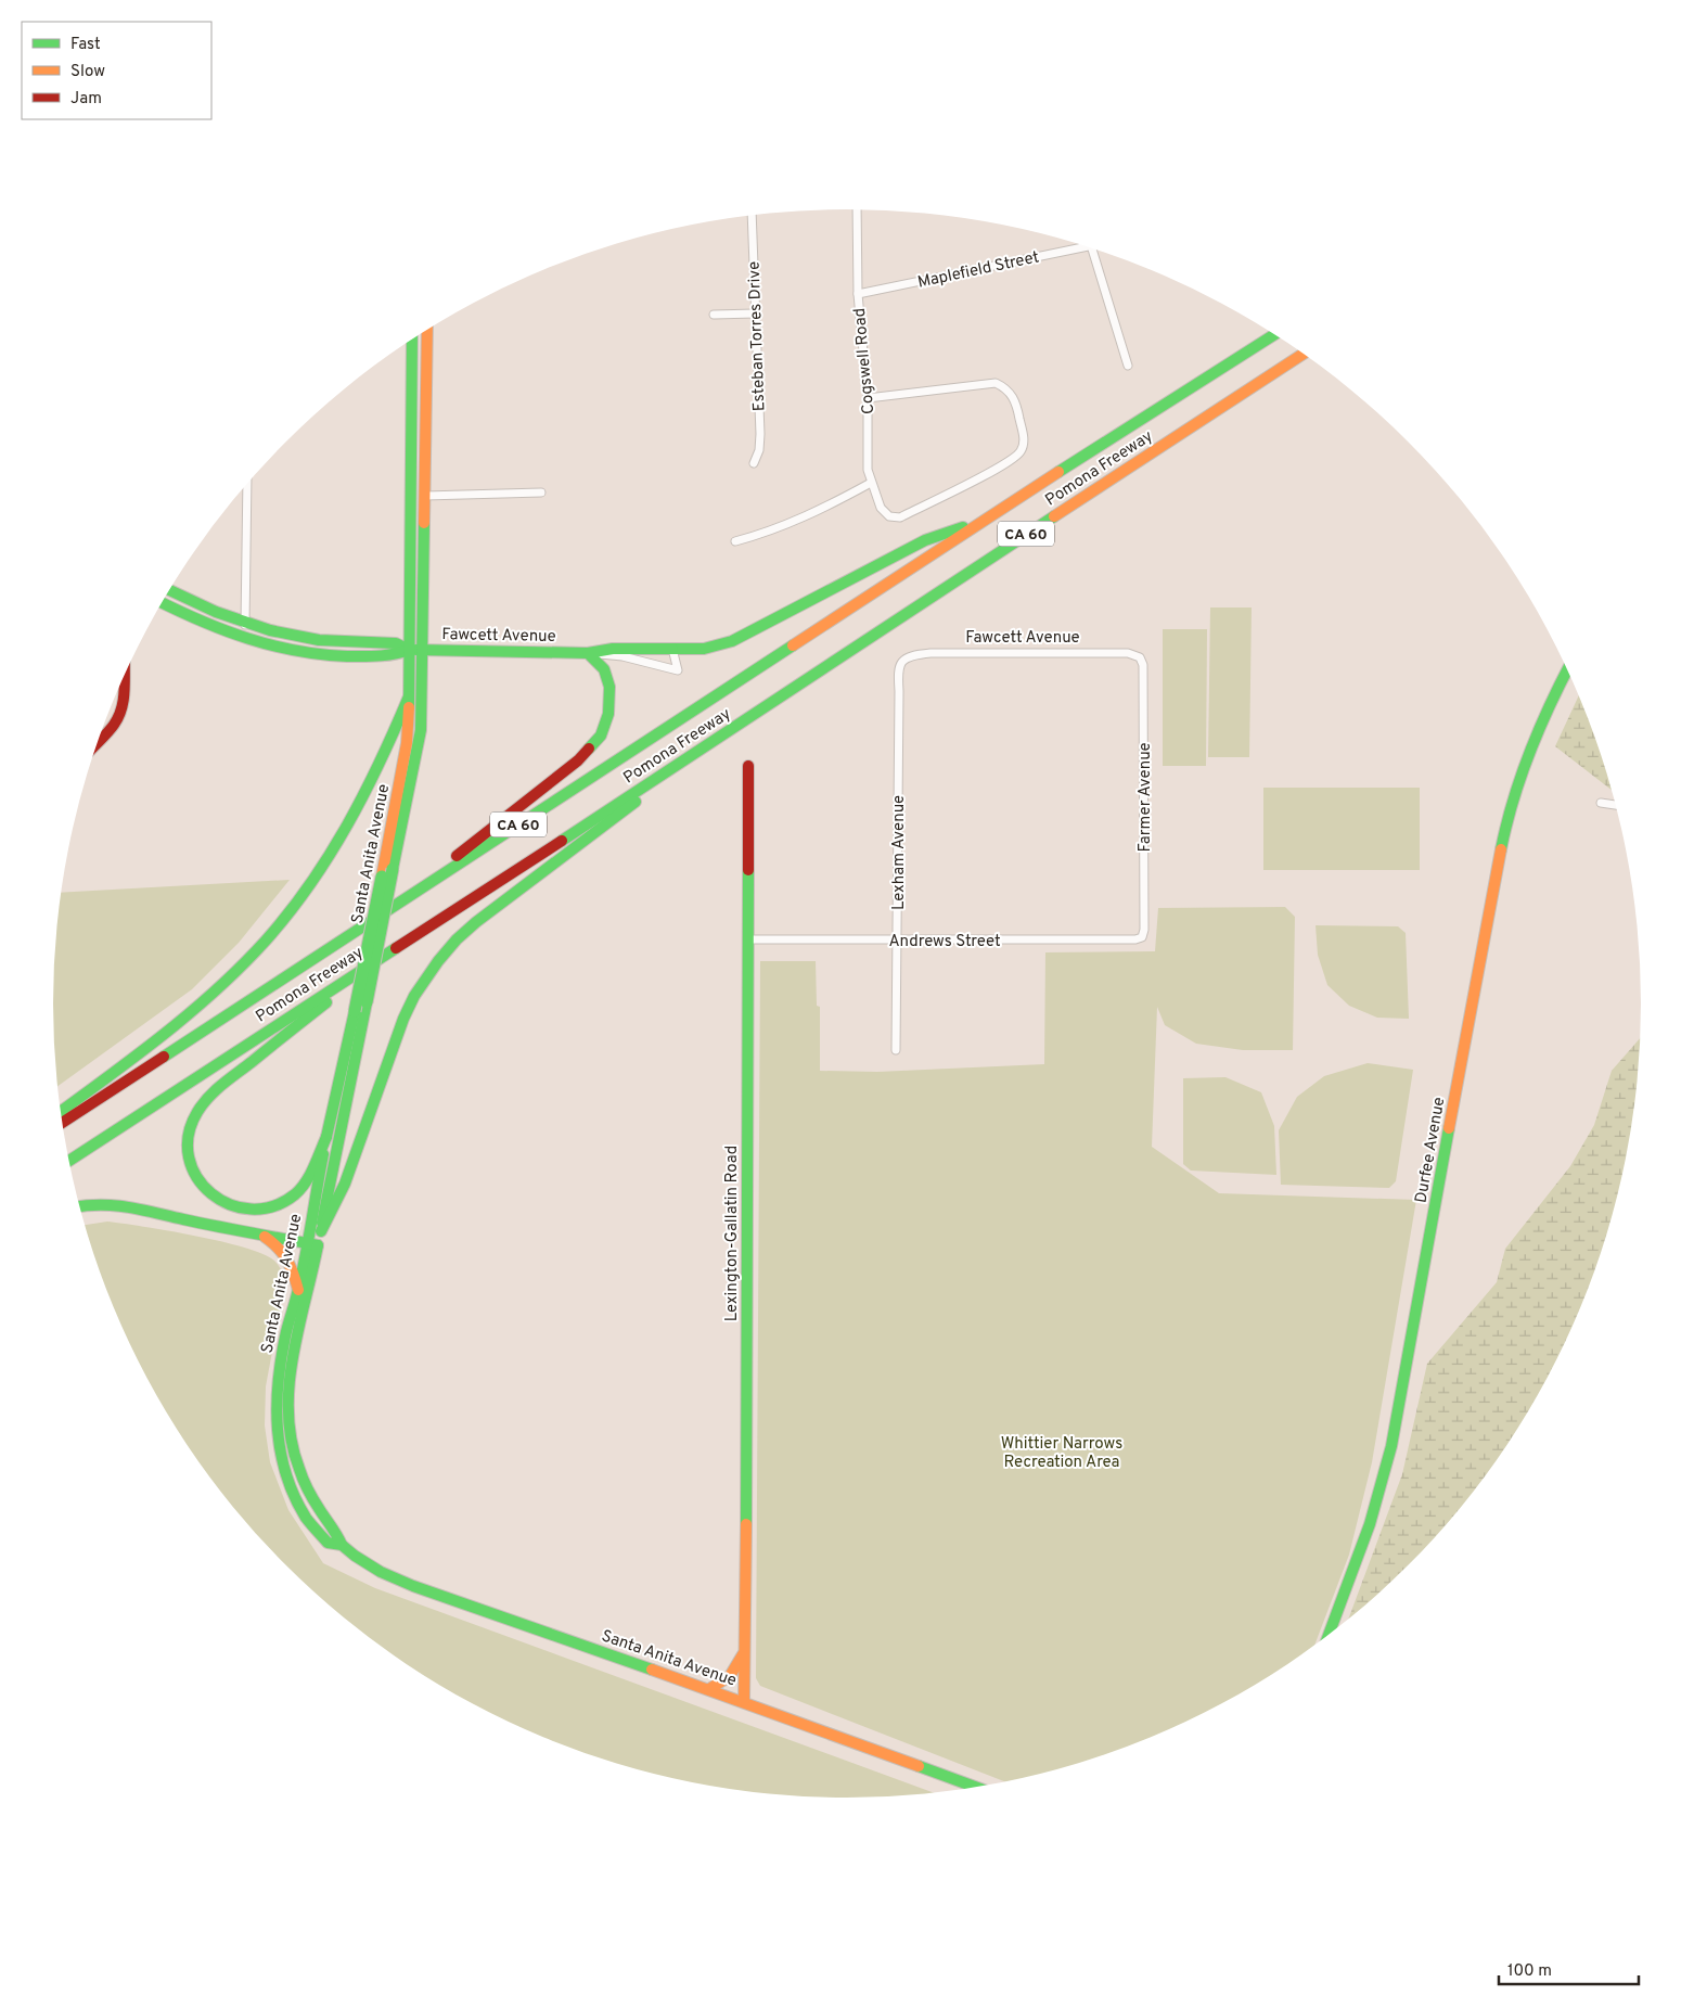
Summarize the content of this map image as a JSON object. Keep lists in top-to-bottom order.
{
  "streets": {
    "main road": [
      "Pomona Freeway",
      "CA 60",
      "Fawcett Avenue",
      "Santa Anita Avenue",
      "Durfee Avenue",
      "Lexington-Gallatin Road"
    ],
    "street": [
      "Maplefield Street",
      "Esteban Torres Drive",
      "Cogswell Road",
      "Farmer Avenue",
      "Lexham Avenue",
      "Andrews Street"
    ]
  },
  "crossings": [
    ["Maplefield Street", "Cogswell Road"],
    ["Fawcett Avenue", "Farmer Avenue"],
    ["Fawcett Avenue", "Lexham Avenue"],
    ["Fawcett Avenue", "Santa Anita Avenue"],
    ["Farmer Avenue", "Andrews Street"],
    ["Lexham Avenue", "Andrews Street"],
    ["Santa Anita Avenue", "Lexington-Gallatin Road"],
    ["Andrews Street", "Lexington-Gallatin Road"]
  ],
  "parks": ["Whittier Narrows Recreation Area"],
  "legend": ["Fast", "Slow", "Jam"],
  "scale_bar": "100 m"
}
